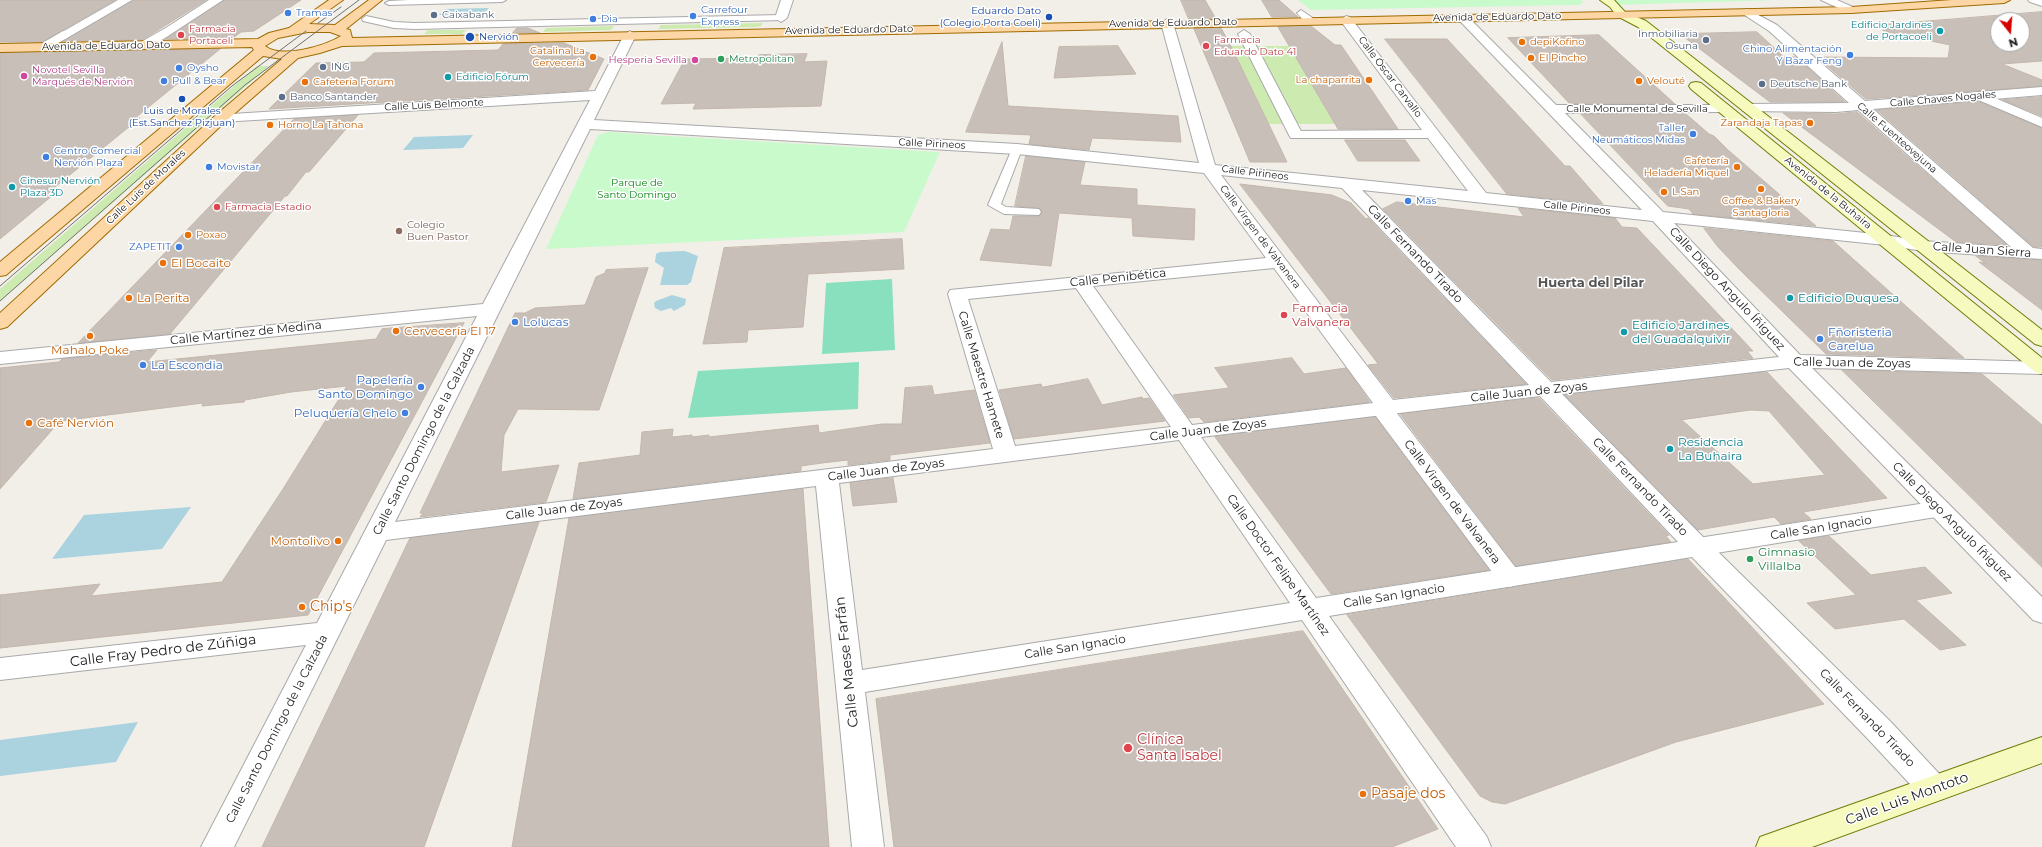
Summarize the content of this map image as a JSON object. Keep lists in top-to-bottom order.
{
  "streets": {
    "main road": [
      "Avenida de Eduardo Dato",
      "Calle Luis de Morales",
      "Avenida de la Buhaira",
      "Calle Luis Montoto"
    ],
    "street": [
      "Calle Óscar Carvallo",
      "Calle Chaves Nogales",
      "Calle Luis Belmonte",
      "Calle Monumental de Sevilla",
      "Calle Fuenteovejuna",
      "Calle Pirineos",
      "Calle Virgen de Valvanera",
      "Calle Juan Sierra",
      "Calle Fernando Tirado",
      "Calle Penibética",
      "Calle Diego Angulo Íñiguez",
      "Calle Martínez de Medina",
      "Calle Juan de Zoyas",
      "Calle Maestre Hamete",
      "Calle Santo Domingo de la Calzada",
      "Calle San Ignacio",
      "Calle Doctor Felipe Martínez",
      "Calle Fray Pedro de Zúñiga",
      "Calle Maese Farfán"
    ]
  },
  "crossings": [
    ["Avenida de Eduardo Dato", "Calle Óscar Carvallo"],
    ["Avenida de Eduardo Dato", "Calle Fuenteovejuna"],
    ["Avenida de Eduardo Dato", "Calle Luis de Morales"],
    ["Avenida de Eduardo Dato", "Avenida de la Buhaira"],
    ["Avenida de Eduardo Dato", "Calle Virgen de Valvanera"],
    ["Avenida de Eduardo Dato", "Calle Diego Angulo Íñiguez"],
    ["Avenida de Eduardo Dato", "Calle Santo Domingo de la Calzada"],
    ["Calle Óscar Carvallo", "Calle Pirineos"],
    ["Calle Chaves Nogales", "Calle Fuenteovejuna"],
    ["Calle Chaves Nogales", "Avenida de la Buhaira"],
    ["Calle Luis Belmonte", "Calle Luis de Morales"],
    ["Calle Luis Belmonte", "Calle Santo Domingo de la Calzada"],
    ["Calle Monumental de Sevilla", "Avenida de la Buhaira"],
    ["Calle Monumental de Sevilla", "Calle Diego Angulo Íñiguez"],
    ["Calle Fuenteovejuna", "Calle Juan Sierra"],
    ["Calle Pirineos", "Avenida de la Buhaira"],
    ["Calle Pirineos", "Calle Virgen de Valvanera"],
    ["Calle Pirineos", "Calle Juan Sierra"],
    ["Calle Pirineos", "Calle Fernando Tirado"],
    ["Calle Pirineos", "Calle Diego Angulo Íñiguez"],
    ["Calle Pirineos", "Calle Santo Domingo de la Calzada"],
    ["Avenida de la Buhaira", "Calle Juan Sierra"],
    ["Avenida de la Buhaira", "Calle Juan de Zoyas"],
    ["Calle Virgen de Valvanera", "Calle Penibética"],
    ["Calle Virgen de Valvanera", "Calle Juan de Zoyas"],
    ["Calle Virgen de Valvanera", "Calle San Ignacio"],
    ["Calle Fernando Tirado", "Calle Juan de Zoyas"],
    ["Calle Fernando Tirado", "Calle San Ignacio"],
    ["Calle Fernando Tirado", "Calle Luis Montoto"],
    ["Calle Penibética", "Calle Maestre Hamete"],
    ["Calle Penibética", "Calle Doctor Felipe Martínez"],
    ["Calle Diego Angulo Íñiguez", "Calle Juan de Zoyas"],
    ["Calle Diego Angulo Íñiguez", "Calle San Ignacio"],
    ["Calle Martínez de Medina", "Calle Santo Domingo de la Calzada"],
    ["Calle Juan de Zoyas", "Calle Maestre Hamete"],
    ["Calle Juan de Zoyas", "Calle Santo Domingo de la Calzada"],
    ["Calle Juan de Zoyas", "Calle Doctor Felipe Martínez"],
    ["Calle Juan de Zoyas", "Calle Maese Farfán"],
    ["Calle Santo Domingo de la Calzada", "Calle Fray Pedro de Zúñiga"],
    ["Calle San Ignacio", "Calle Doctor Felipe Martínez"],
    ["Calle San Ignacio", "Calle Maese Farfán"]
  ],
  "districts": ["Huerta del Pilar"],
  "parks": ["Parque de Santo Domingo"],
  "places": [
    "Tramas",
    "Caixabank",
    "Carrefour Express",
    "Eduardo Dato (Colegio Porta Coeli)",
    "Dia",
    "Edificio Jardines de Portacoeli",
    "Farmacia Portaceli",
    "Nervión",
    "Inmobiliaria Osuna",
    "depiKofino",
    "Farmacia Eduardo Dato 41",
    "Chino Alimentación Y Bazar Feng",
    "Catalina La Cervecería",
    "El Pincho",
    "Metropolitan",
    "Hesperia Sevilla",
    "ING",
    "Oysho",
    "Novotel Sevilla Marqués de Nervión",
    "Edificio Fórum",
    "La chaparrita",
    "Pull & Bear",
    "Velouté",
    "Cafetería Forum",
    "Deutsche Bank",
    "Banco Santander",
    "Luis de Morales (Est.Sanchez Pizjuan)",
    "Zarandaja Tapas",
    "Horno La Tahona",
    "Taller Neumáticos Midas",
    "Centro Comercial Nervión Plaza",
    "Movistar",
    "Cafetería Heladería Miquel",
    "Cinesur Nervión Plaza 3D",
    "Coffee & Bakery Santagloria",
    "L San",
    "Mas",
    "Farmacia Estadio",
    "Colegio Buen Pastor",
    "Poxao",
    "ZAPETIT",
    "El Bocaito",
    "La Perita",
    "Edificio Duquesa",
    "Farmacia Valvanera",
    "Lolucas",
    "Cervecería El 17",
    "Edificio Jardines del Guadalquivir",
    "Mahalo Poke",
    "Fñoristeria Carelua",
    "La Escondia",
    "Papelería Santo Domingo",
    "Peluquería Chelo",
    "Café Nervión",
    "Residencia La Buhaira",
    "Montolivo",
    "Gimnasio Villalba",
    "Chip's",
    "Clínica Santa Isabel",
    "Pasaje dos"
  ],
  "north": "bottom"
}
